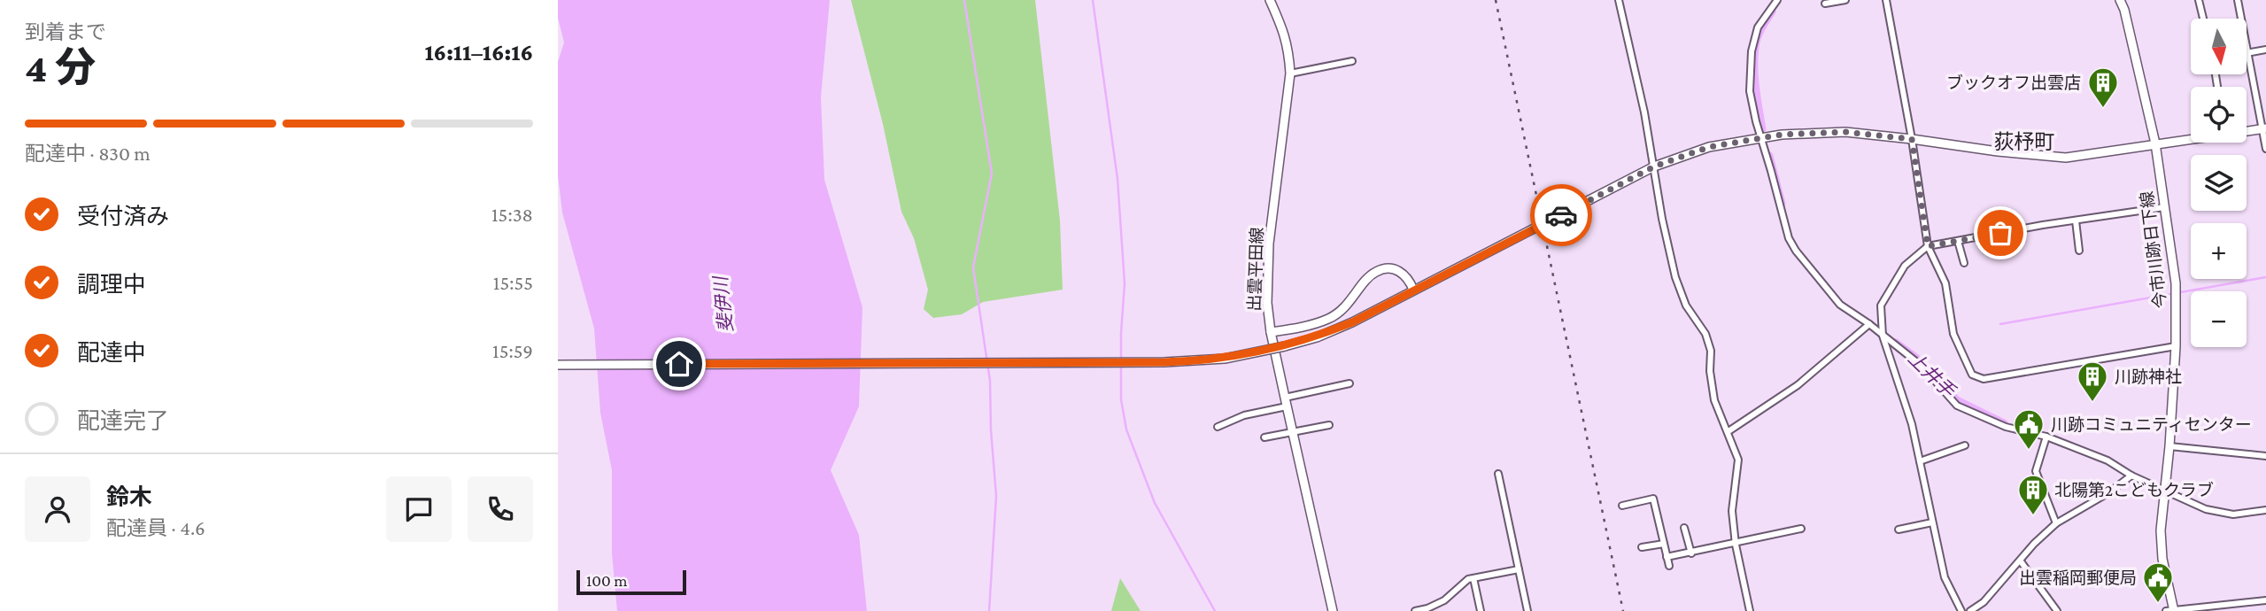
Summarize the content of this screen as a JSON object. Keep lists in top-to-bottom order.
{
  "streets": {
    "main road": ["今市川跡日下線", "出雲平田線"]
  },
  "districts": ["荻杼町"],
  "water": ["斐伊川", "上井手"],
  "places": {
    "building": ["ブックオフ出雲店", "川跡神社", "北陽第2こどもクラブ"],
    "public building": ["川跡コミュニティセンター", "出雲稲岡郵便局"]
  },
  "scale_bar": "100 m",
  "north": "bottom",
  "page": {
    "heading": ["4 分", "到着まで", "16:11–16:16"],
    "panel": ["鈴木", "配達員 · 4.6"],
    "map_buttons": ["+", "−"],
    "bar": "配達中 · 830 m",
    "list": [
      ["受付済み", "15:38"],
      ["調理中", "15:55"],
      ["配達中", "15:59"],
      "配達完了"
    ],
    "scale": "100 m"
  }
}
